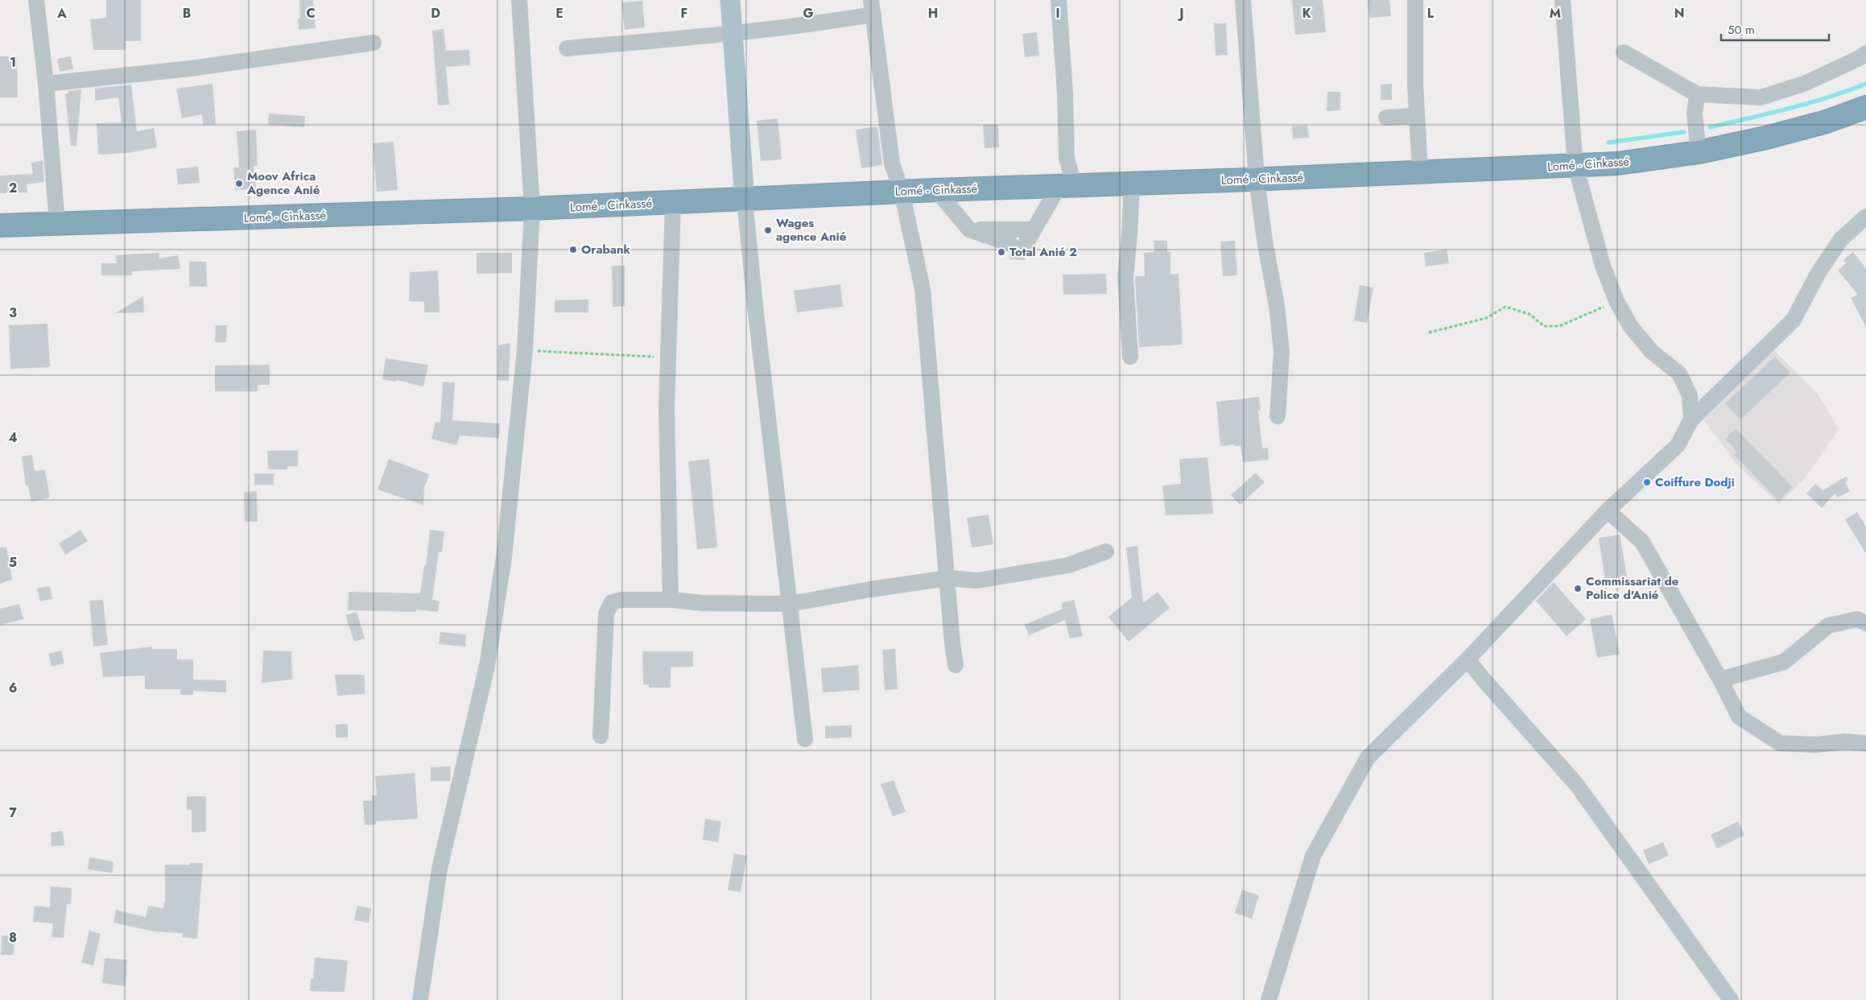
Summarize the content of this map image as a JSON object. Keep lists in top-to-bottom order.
{
  "streets": {
    "highway": ["Lomé - Cinkassé"]
  },
  "places": [
    "Moov Africa Agence Anié",
    "Wages agence Anié",
    "Orabank",
    "Total Anié 2",
    "Coiffure Dodji",
    "Commissariat de Police d'Anié"
  ],
  "scale_bar": "50 m",
  "grid": {
    "columns": [
      "A",
      "B",
      "C",
      "D",
      "E",
      "F",
      "G",
      "H",
      "I",
      "J",
      "K",
      "L",
      "M",
      "N"
    ],
    "rows": [
      "1",
      "2",
      "3",
      "4",
      "5",
      "6",
      "7",
      "8"
    ]
  }
}
